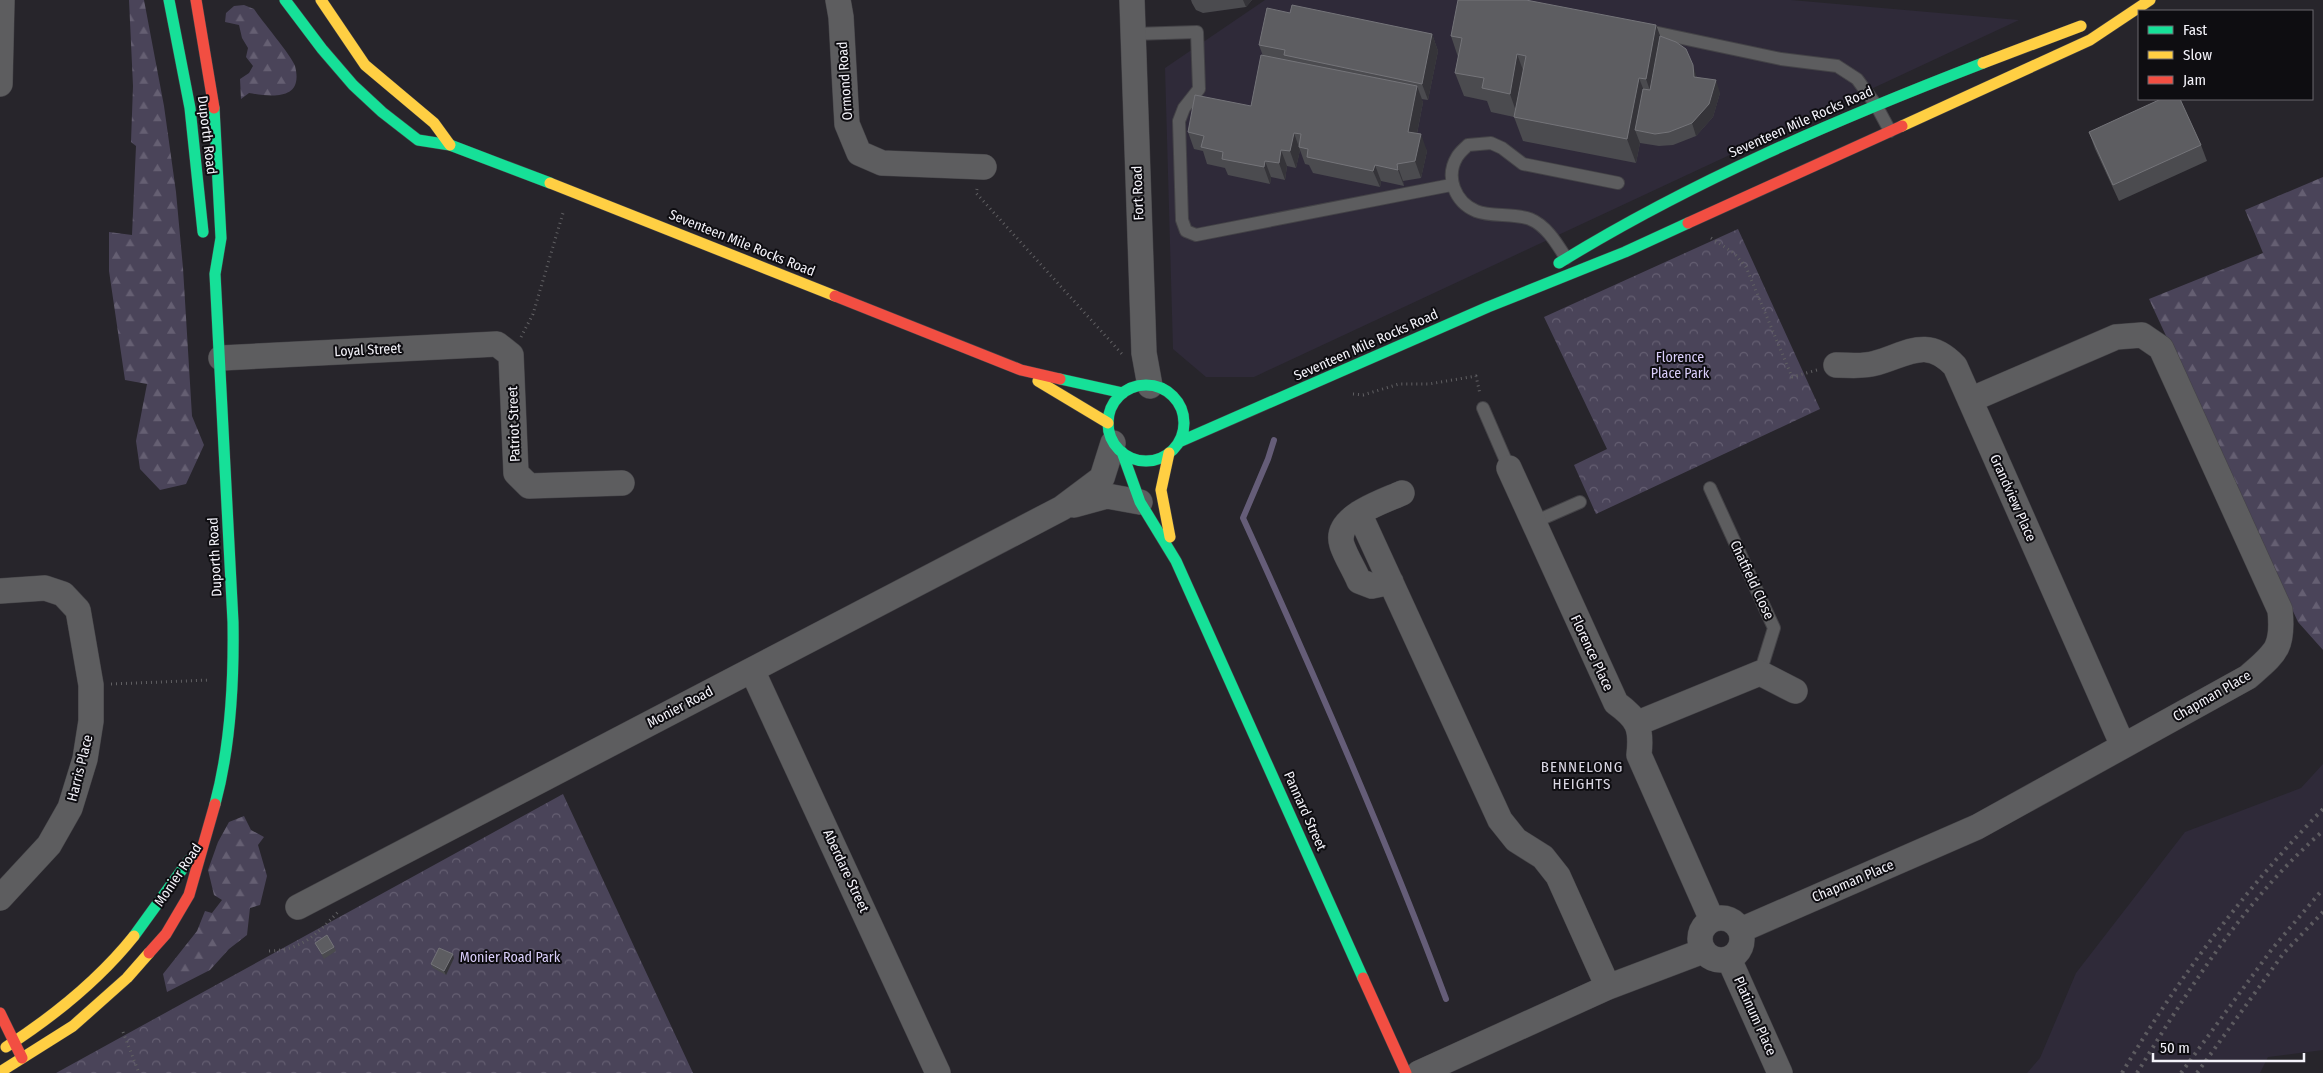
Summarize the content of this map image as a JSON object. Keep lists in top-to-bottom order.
{
  "streets": {
    "main road": [
      "Seventeen Mile Rocks Road",
      "Duporth Road",
      "Monier Road",
      "Pannard Street"
    ],
    "street": [
      "Ormond Road",
      "Fort Road",
      "Loyal Street",
      "Patriot Street",
      "Grandview Place",
      "Florence Place",
      "Chapman Place",
      "Harris Place",
      "Aberdare Street",
      "Platinum Place"
    ],
    "lane": ["Chatfield Close"]
  },
  "crossings": [
    ["Seventeen Mile Rocks Road", "Fort Road"],
    ["Seventeen Mile Rocks Road", "Monier Road"],
    ["Seventeen Mile Rocks Road", "Pannard Street"],
    ["Duporth Road", "Loyal Street"],
    ["Duporth Road", "Monier Road"],
    ["Fort Road", "Monier Road"],
    ["Fort Road", "Pannard Street"],
    ["Loyal Street", "Patriot Street"],
    ["Grandview Place", "Chapman Place"],
    ["Chapman Place", "Platinum Place"],
    ["Monier Road", "Pannard Street"],
    ["Monier Road", "Aberdare Street"]
  ],
  "districts": ["BENNELONG HEIGHTS"],
  "parks": ["Florence Place Park", "Monier Road Park"],
  "legend": ["Fast", "Slow", "Jam"],
  "scale_bar": "50 m"
}
